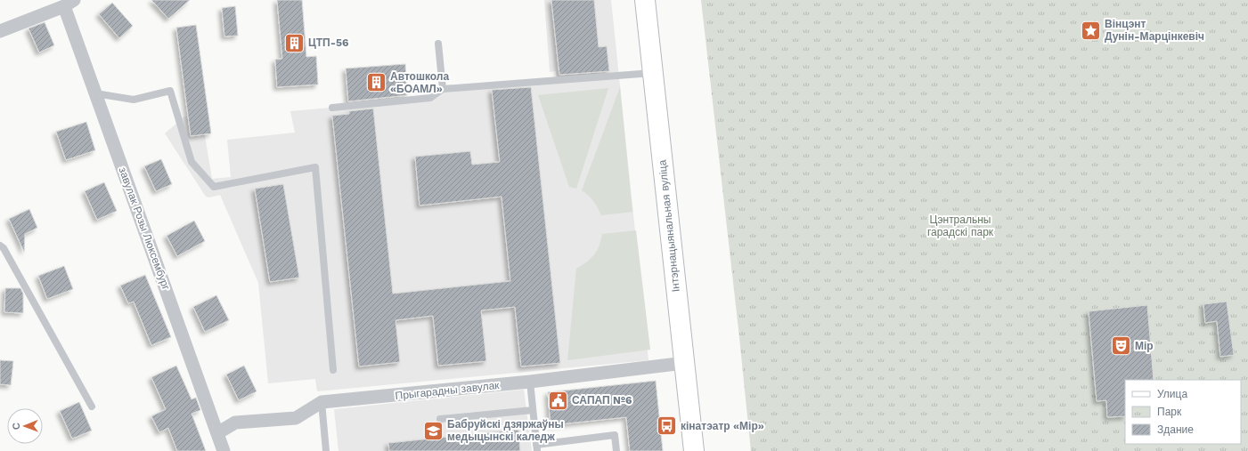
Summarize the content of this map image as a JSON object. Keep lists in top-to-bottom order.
{
  "streets": {
    "main road": ["Інтэрнацыянальная вуліца"],
    "street": ["завулак Розы Люксембург", "Прыгарадны завулак"]
  },
  "crossings": [
    ["Інтэрнацыянальная вуліца", "Прыгарадны завулак"],
    ["завулак Розы Люксембург", "Прыгарадны завулак"]
  ],
  "parks": ["Цэнтральны гарадскі парк"],
  "places": {
    "place": ["Вінцэнт Дунін-Марцінкевіч"],
    "building": ["ЦТП-56", "Автошкола «БОАМЛ»"],
    "theatre": ["Мір"],
    "public building": ["САПАП №6"],
    "bus stop": ["кінатэатр «Мір»"],
    "school or university": ["Бабруйскі дзяржаўны медыцынскі каледж"]
  },
  "legend": ["Улица", "Парк", "Здание"],
  "north": "left"
}
